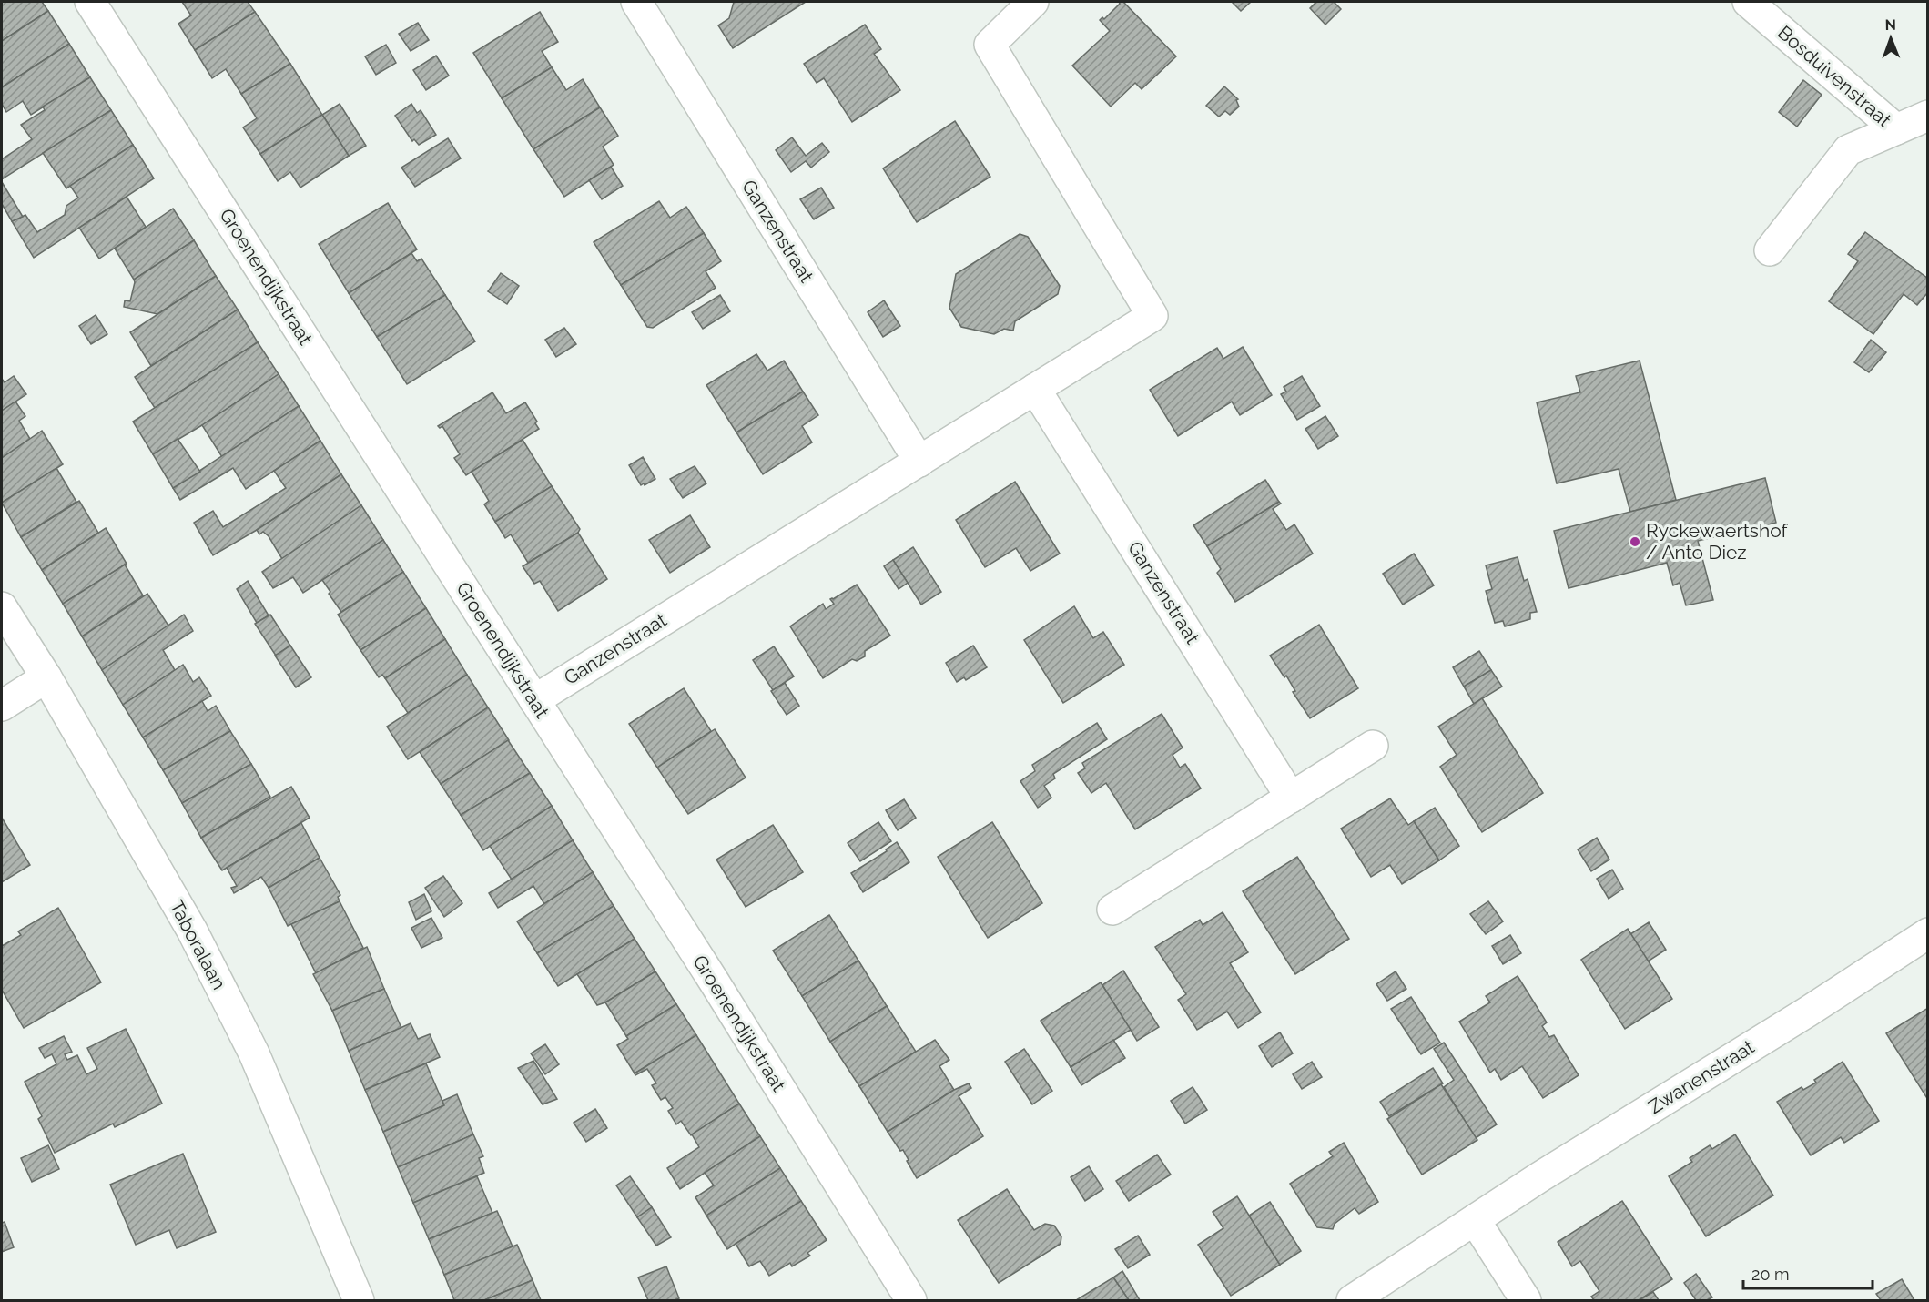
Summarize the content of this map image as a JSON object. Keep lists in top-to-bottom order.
{
  "streets": {
    "street": [
      "Bosduivenstraat",
      "Ganzenstraat",
      "Groenendijkstraat",
      "Taboralaan",
      "Zwanenstraat"
    ]
  },
  "crossings": [
    ["Ganzenstraat", "Groenendijkstraat"]
  ],
  "places": ["Ryckewaertshof / Anto Diez"],
  "scale_bar": "20 m",
  "north": "top"
}
